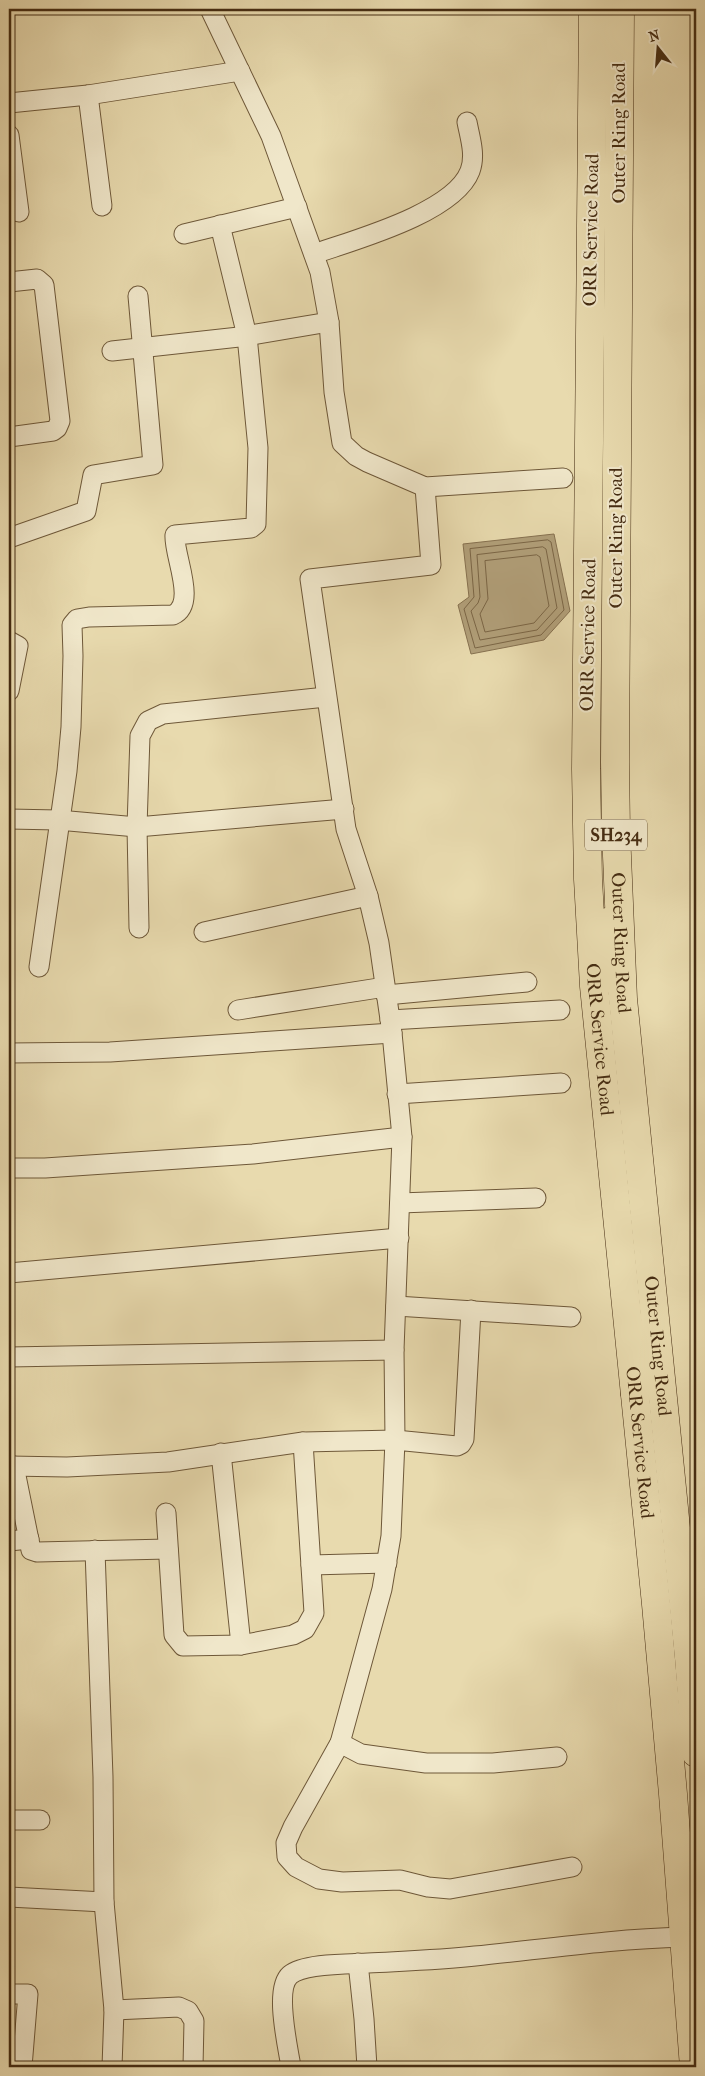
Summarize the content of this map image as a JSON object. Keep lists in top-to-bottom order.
{
  "streets": {
    "main road": ["Outer Ring Road", "ORR Service Road", "SH234"]
  },
  "north": "top"
}
